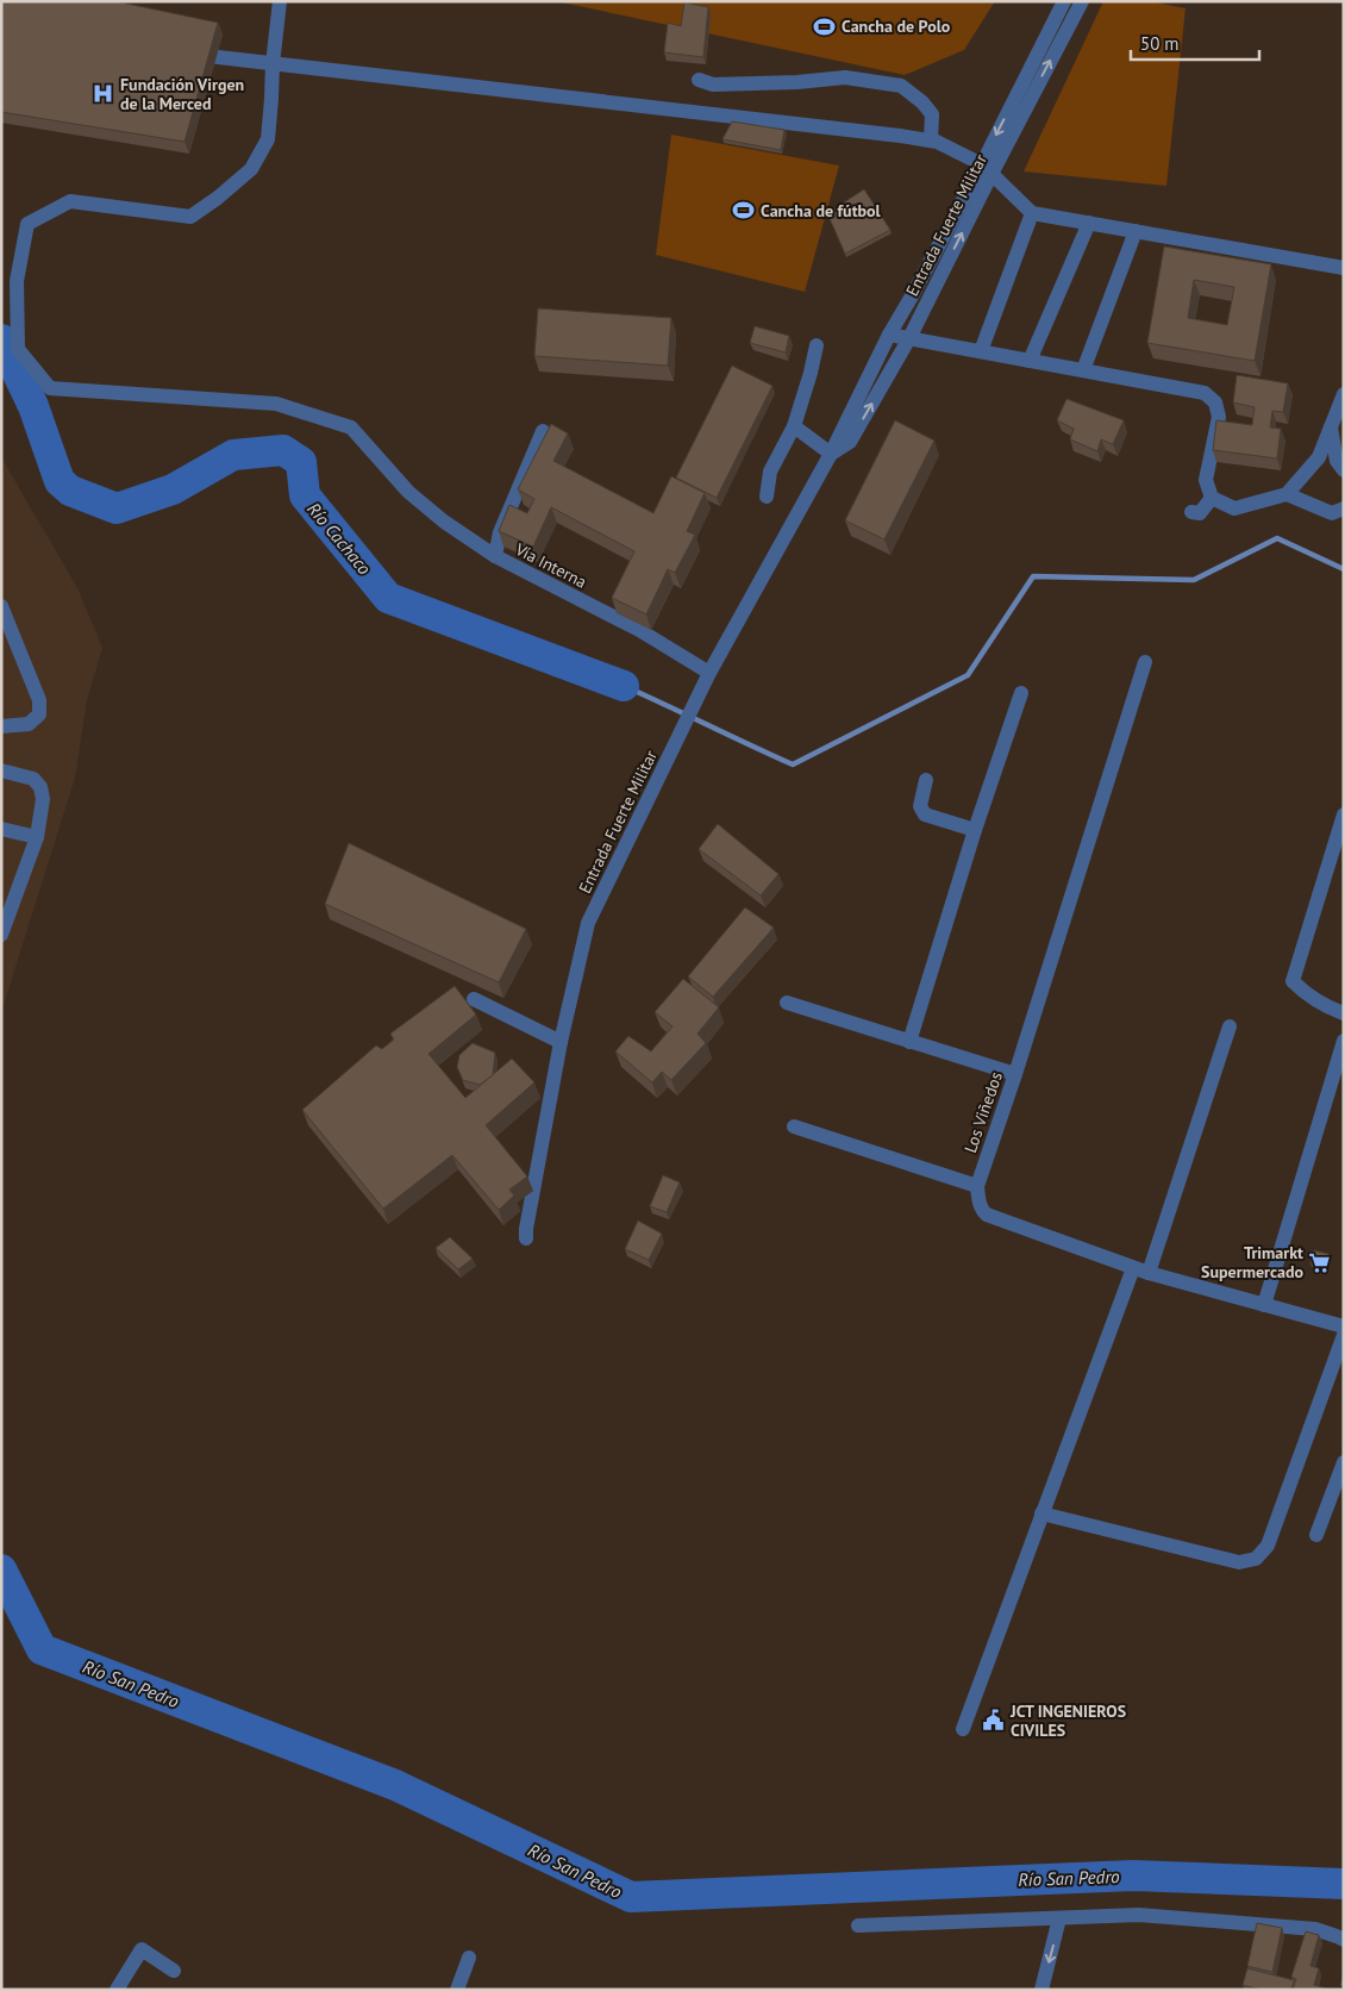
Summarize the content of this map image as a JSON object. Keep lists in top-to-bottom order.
{
  "streets": {
    "street": ["Entrada Fuerte Militar", "Vía Interna", "Los Viñedos"]
  },
  "crossings": [
    ["Entrada Fuerte Militar", "Vía Interna"]
  ],
  "water": ["Río Cachaco", "Río San Pedro"],
  "places": {
    "sports": ["Cancha de Polo", "Cancha de fútbol"],
    "hospital": ["Fundación Virgen de la Merced"],
    "supermarket": ["Trimarkt Supermercado"],
    "public building": ["JCT INGENIEROS CIVILES"]
  },
  "scale_bar": "50 m"
}
